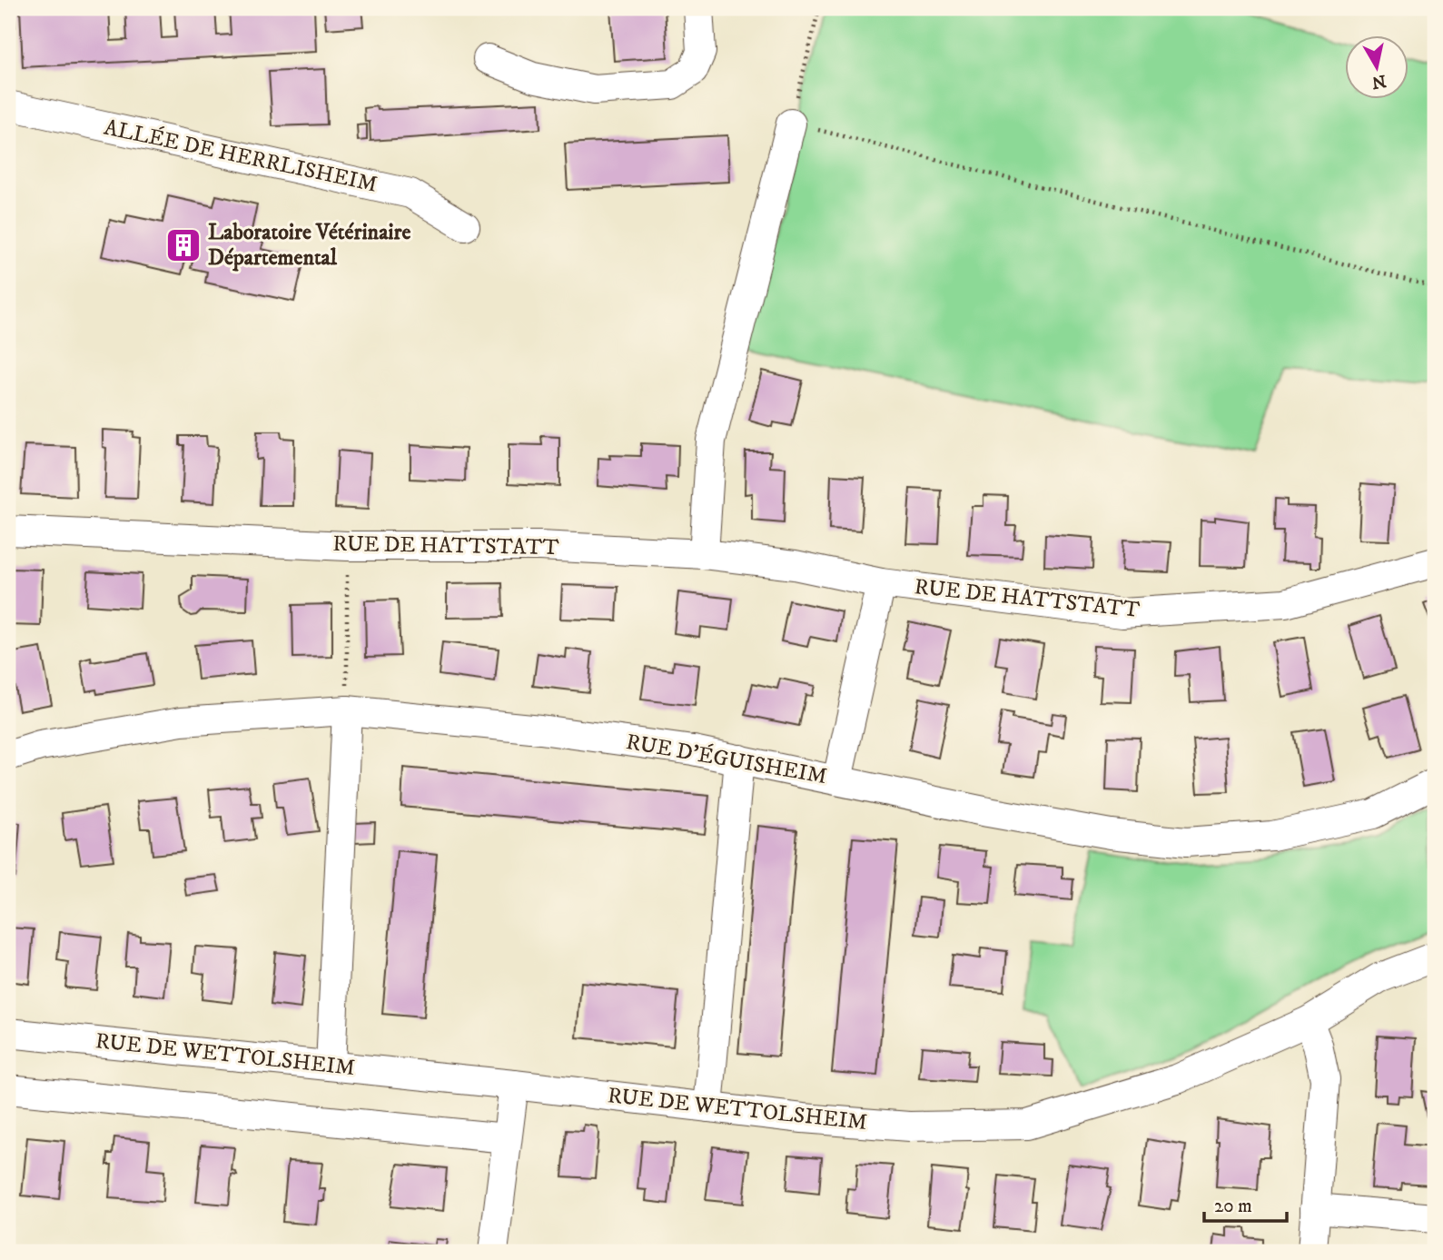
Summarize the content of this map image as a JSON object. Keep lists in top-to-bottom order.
{
  "streets": {
    "street": [
      "ALLÉE DE HERRLISHEIM",
      "RUE DE HATTSTATT",
      "RUE D'ÉGUISHEIM",
      "RUE DE WETTOLSHEIM"
    ]
  },
  "places": {
    "building": ["Laboratoire Vétérinaire Départemental"]
  },
  "scale_bar": "20 m",
  "north": "bottom"
}
